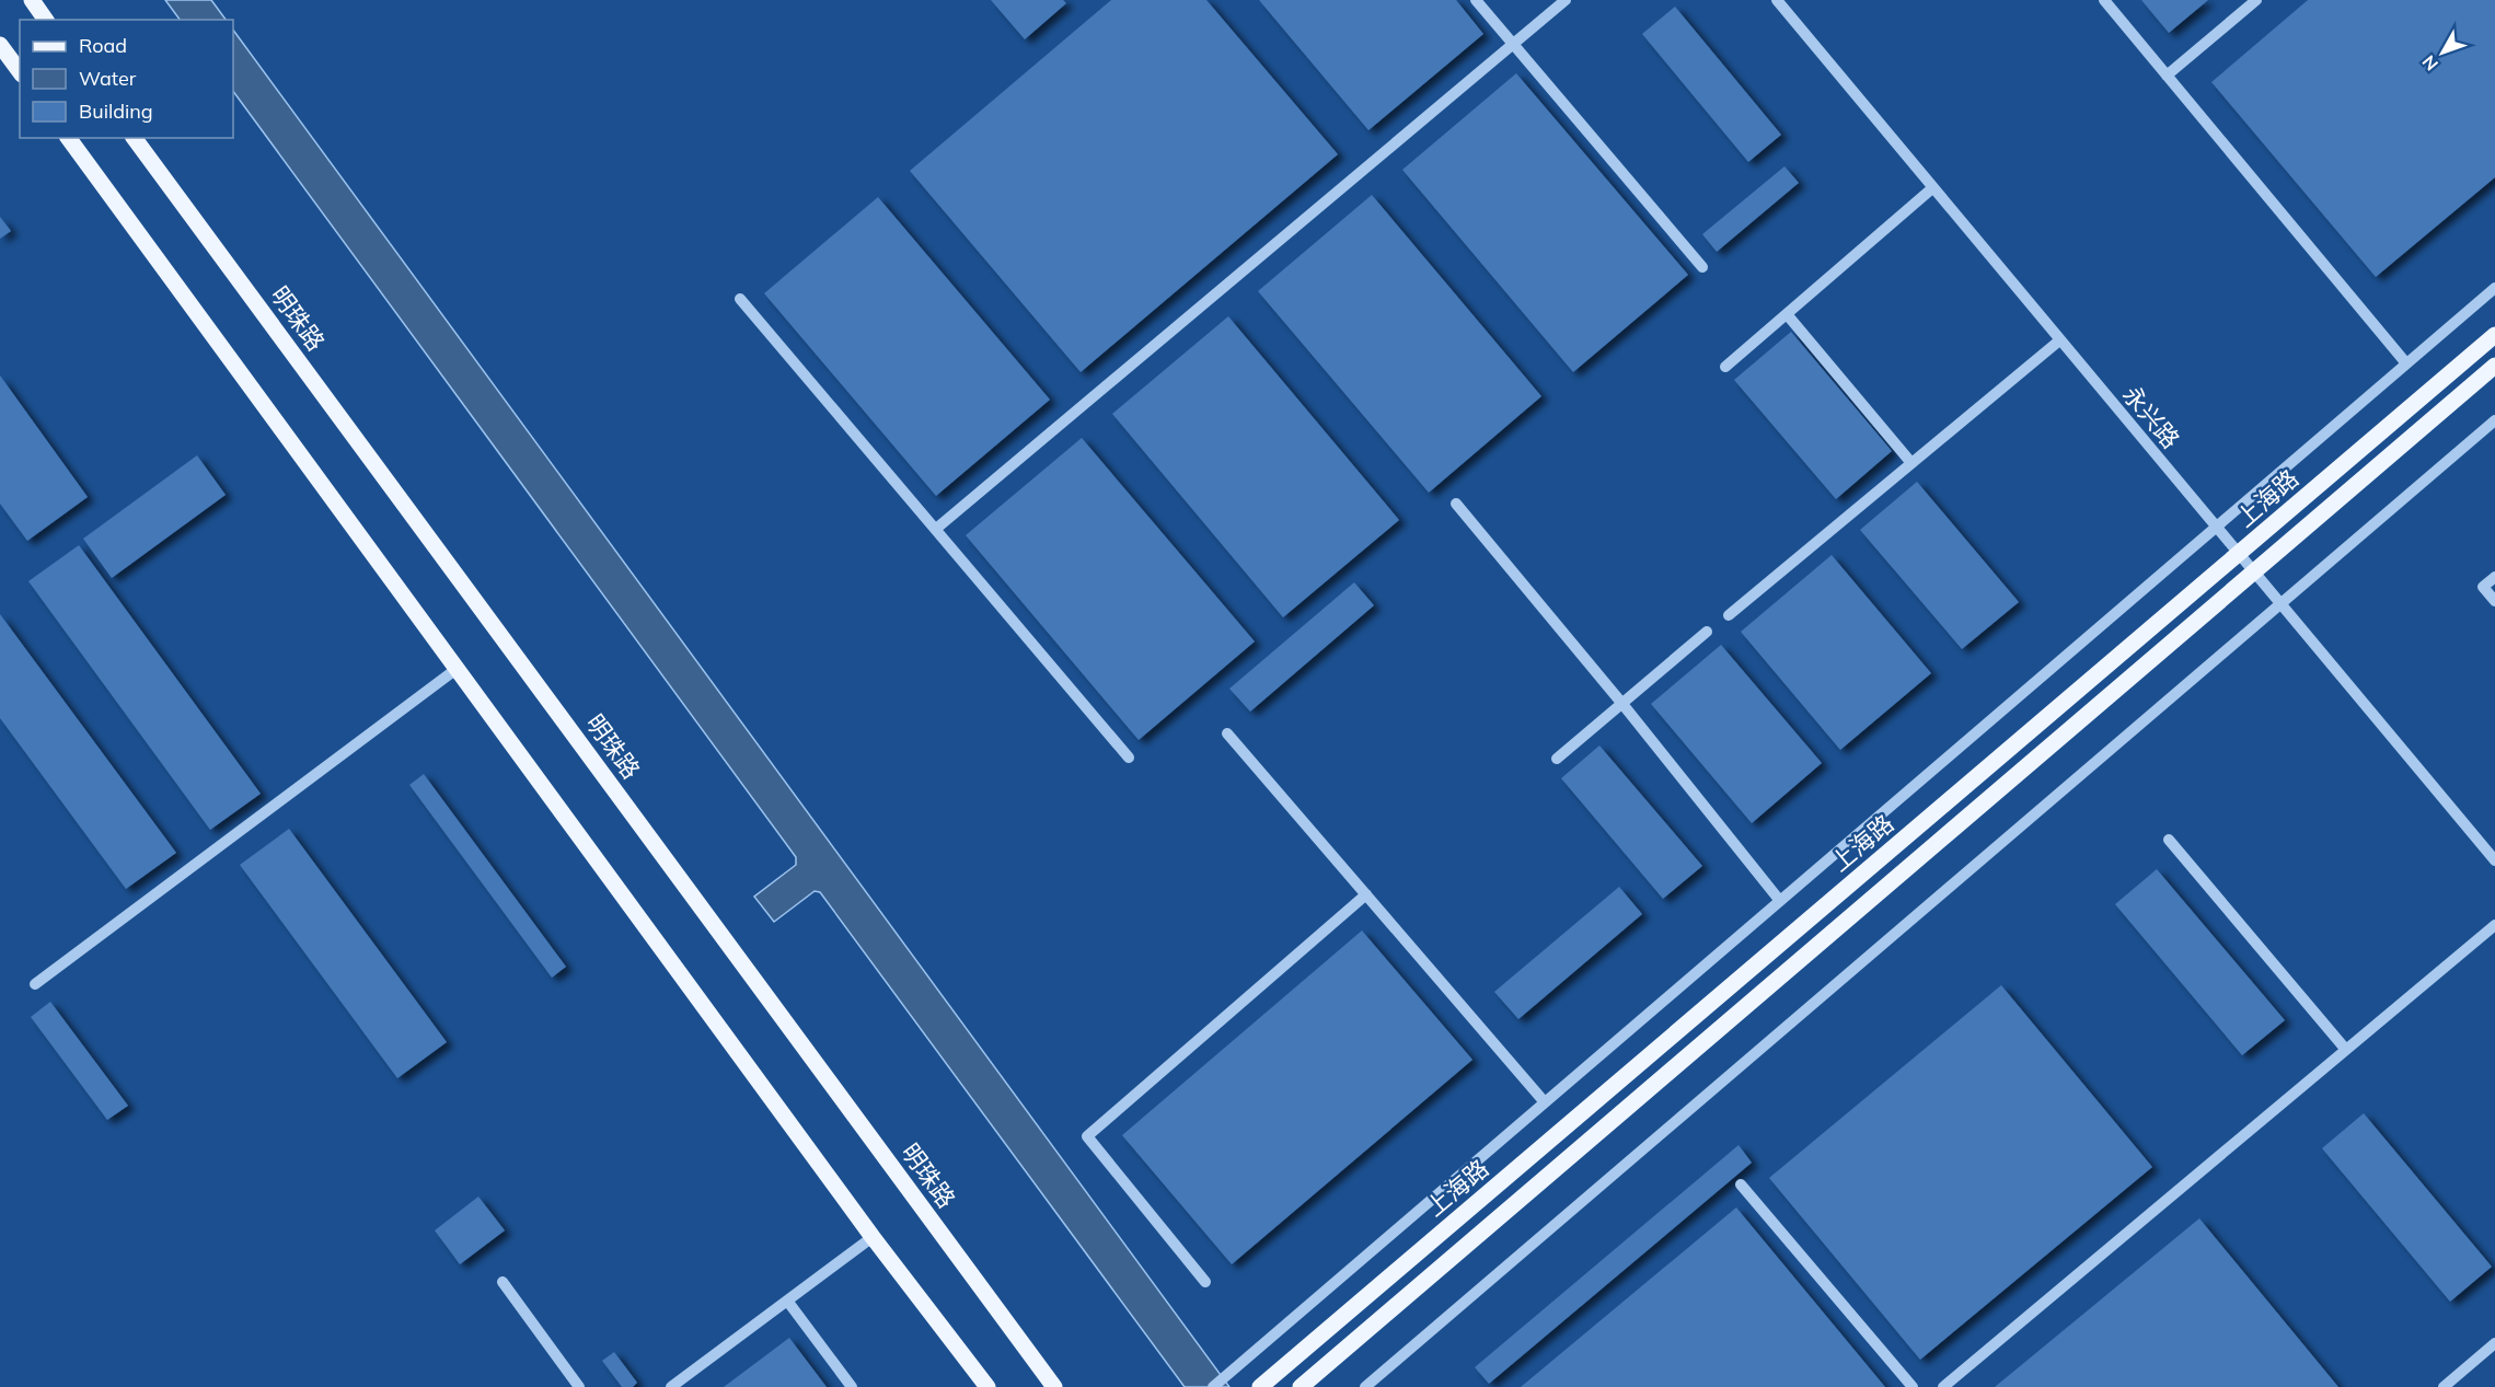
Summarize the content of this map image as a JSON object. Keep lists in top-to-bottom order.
{
  "streets": {
    "main road": ["明珠路", "上海路"],
    "street": ["永兴路"]
  },
  "crossings": [
    ["永兴路", "上海路"]
  ],
  "legend": ["Road", "Water", "Building"],
  "north": "bottom left"
}
